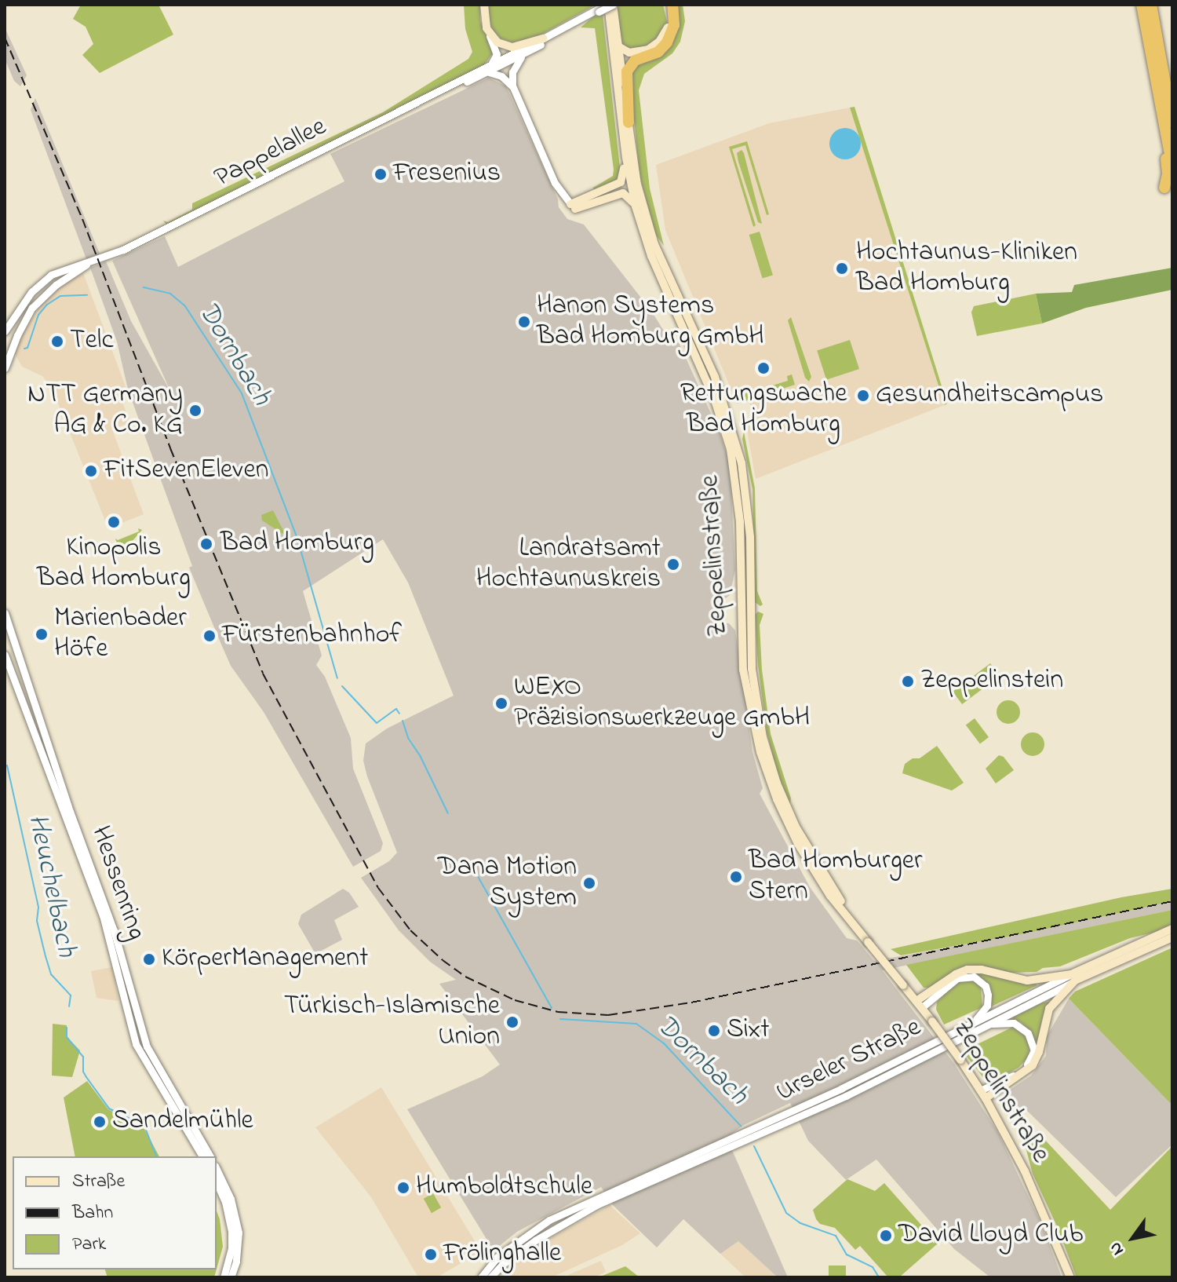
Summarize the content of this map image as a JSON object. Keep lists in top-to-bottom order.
{
  "streets": {
    "main road": ["Zeppelinstraße"],
    "street": ["Pappelallee", "Hessenring", "Urseler Straße"]
  },
  "crossings": [
    ["Pappelallee", "Zeppelinstraße"]
  ],
  "water": ["Dornbach", "Heuchelbach"],
  "places": [
    "Fresenius",
    "Hochtaunus-Kliniken Bad Homburg",
    "Hanon Systems Bad Homburg GmbH",
    "Telc",
    "Rettungswache Bad Homburg",
    "Gesundheitscampus",
    "NTT Germany AG & Co. KG",
    "FitSevenEleven",
    "Kinopolis Bad Homburg",
    "Bad Homburg",
    "Landratsamt Hochtaunuskreis",
    "Marienbader Höfe",
    "Fürstenbahnhof",
    "Zeppelinstein",
    "WEXO Präzisionswerkzeuge GmbH",
    "Bad Homburger Stern",
    "Dana Motion System",
    "KörperManagement",
    "Türkisch-Islamische Union",
    "Sixt",
    "Sandelmühle",
    "Humboldtschule",
    "David Lloyd Club",
    "Frölinghalle"
  ],
  "legend": ["Straße", "Bahn", "Park"],
  "north": "bottom left"
}
